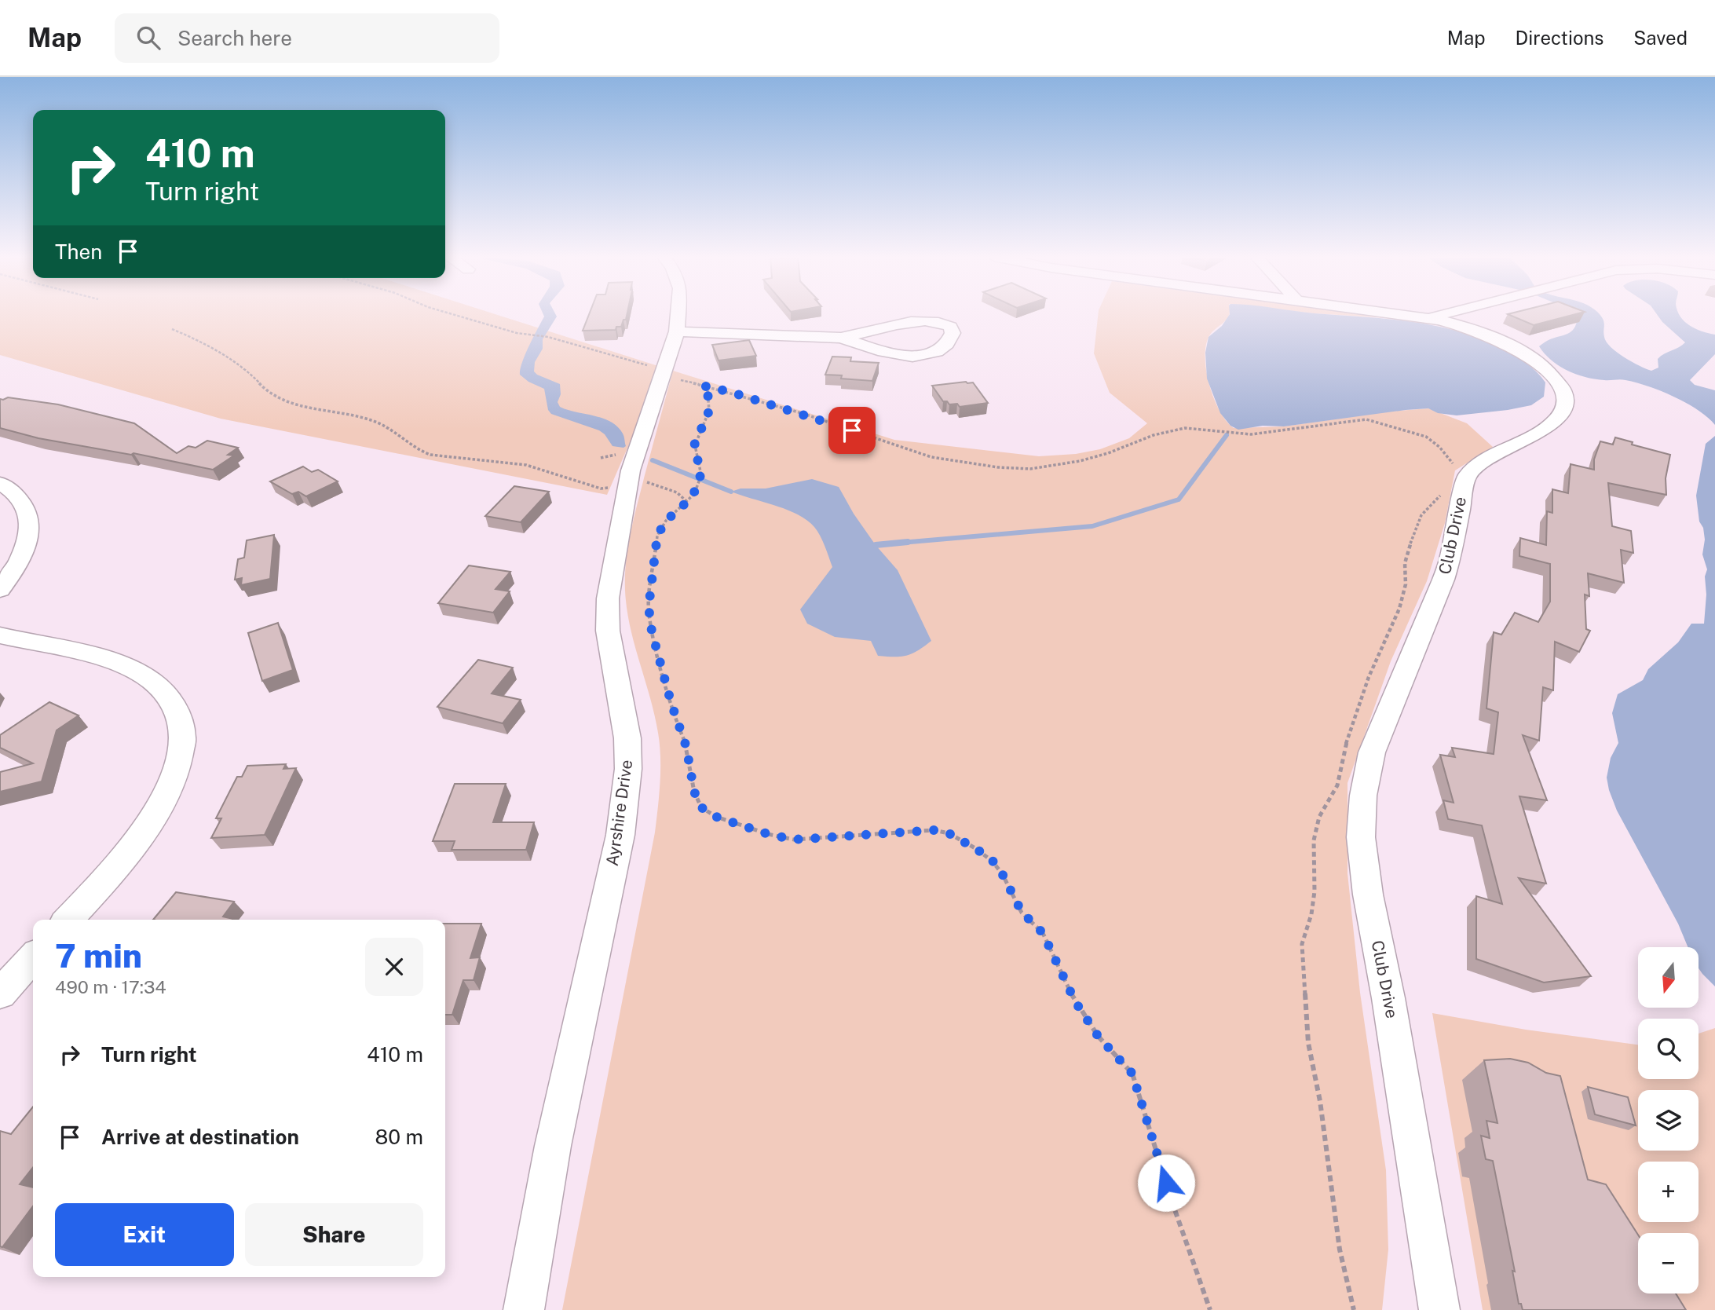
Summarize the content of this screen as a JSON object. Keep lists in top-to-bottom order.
{
  "streets": {
    "street": ["Club Drive", "Ayrshire Drive"]
  },
  "north": "bottom",
  "page": {
    "header": "Map",
    "search": "Search here",
    "nav": ["Map", "Directions", "Saved"],
    "turn": ["410 m", "Turn right"],
    "then": "Then",
    "heading": ["7 min", "490 m · 17:34"],
    "map_buttons": ["+", "−"],
    "list": [
      {
        "name": "Turn right",
        "value": "410 m"
      },
      {
        "name": "Arrive at destination",
        "value": "80 m"
      }
    ],
    "buttons": ["Exit", "Share"]
  }
}
